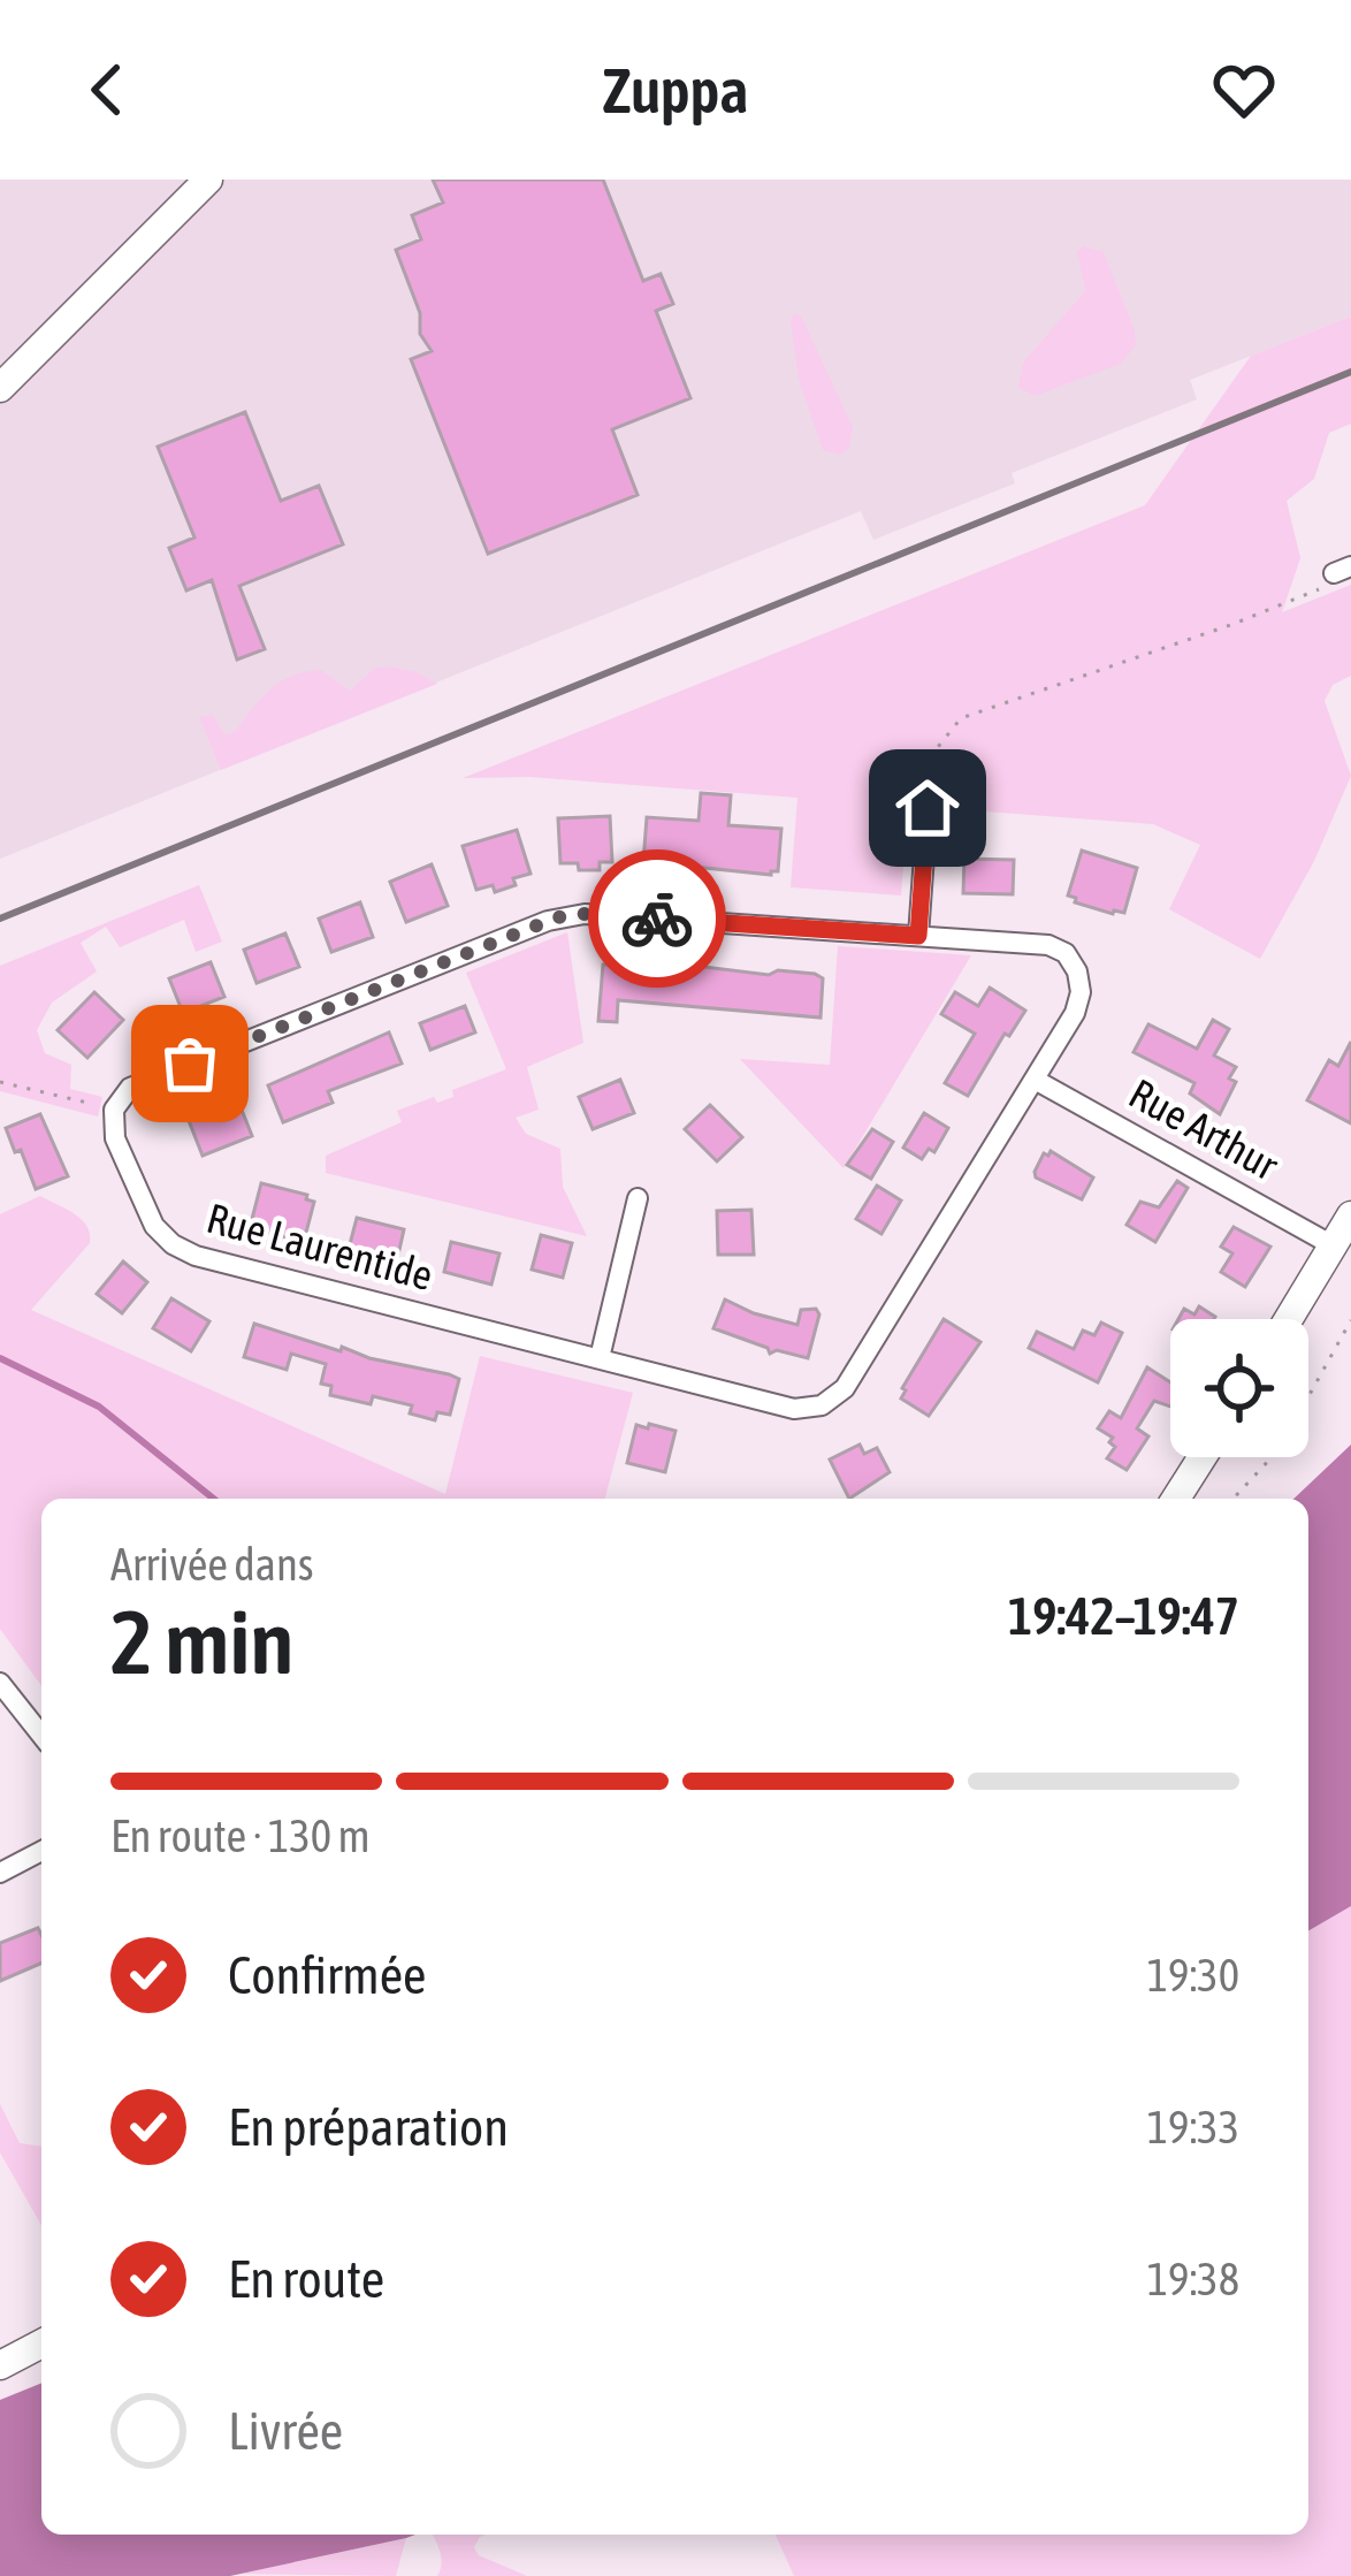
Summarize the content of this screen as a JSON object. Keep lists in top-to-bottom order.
{
  "streets": {
    "street": ["Rue Arthur", "Rue Laurentide"]
  },
  "crossings": [
    ["Rue Arthur", "Rue Laurentide"]
  ],
  "page": {
    "header": "Zuppa",
    "heading": ["2 min", "Arrivée dans", "19:42–19:47"],
    "bar": "En route · 130 m",
    "list": [
      ["Confirmée", "19:30"],
      ["En préparation", "19:33"],
      ["En route", "19:38"],
      "Livrée"
    ]
  }
}
